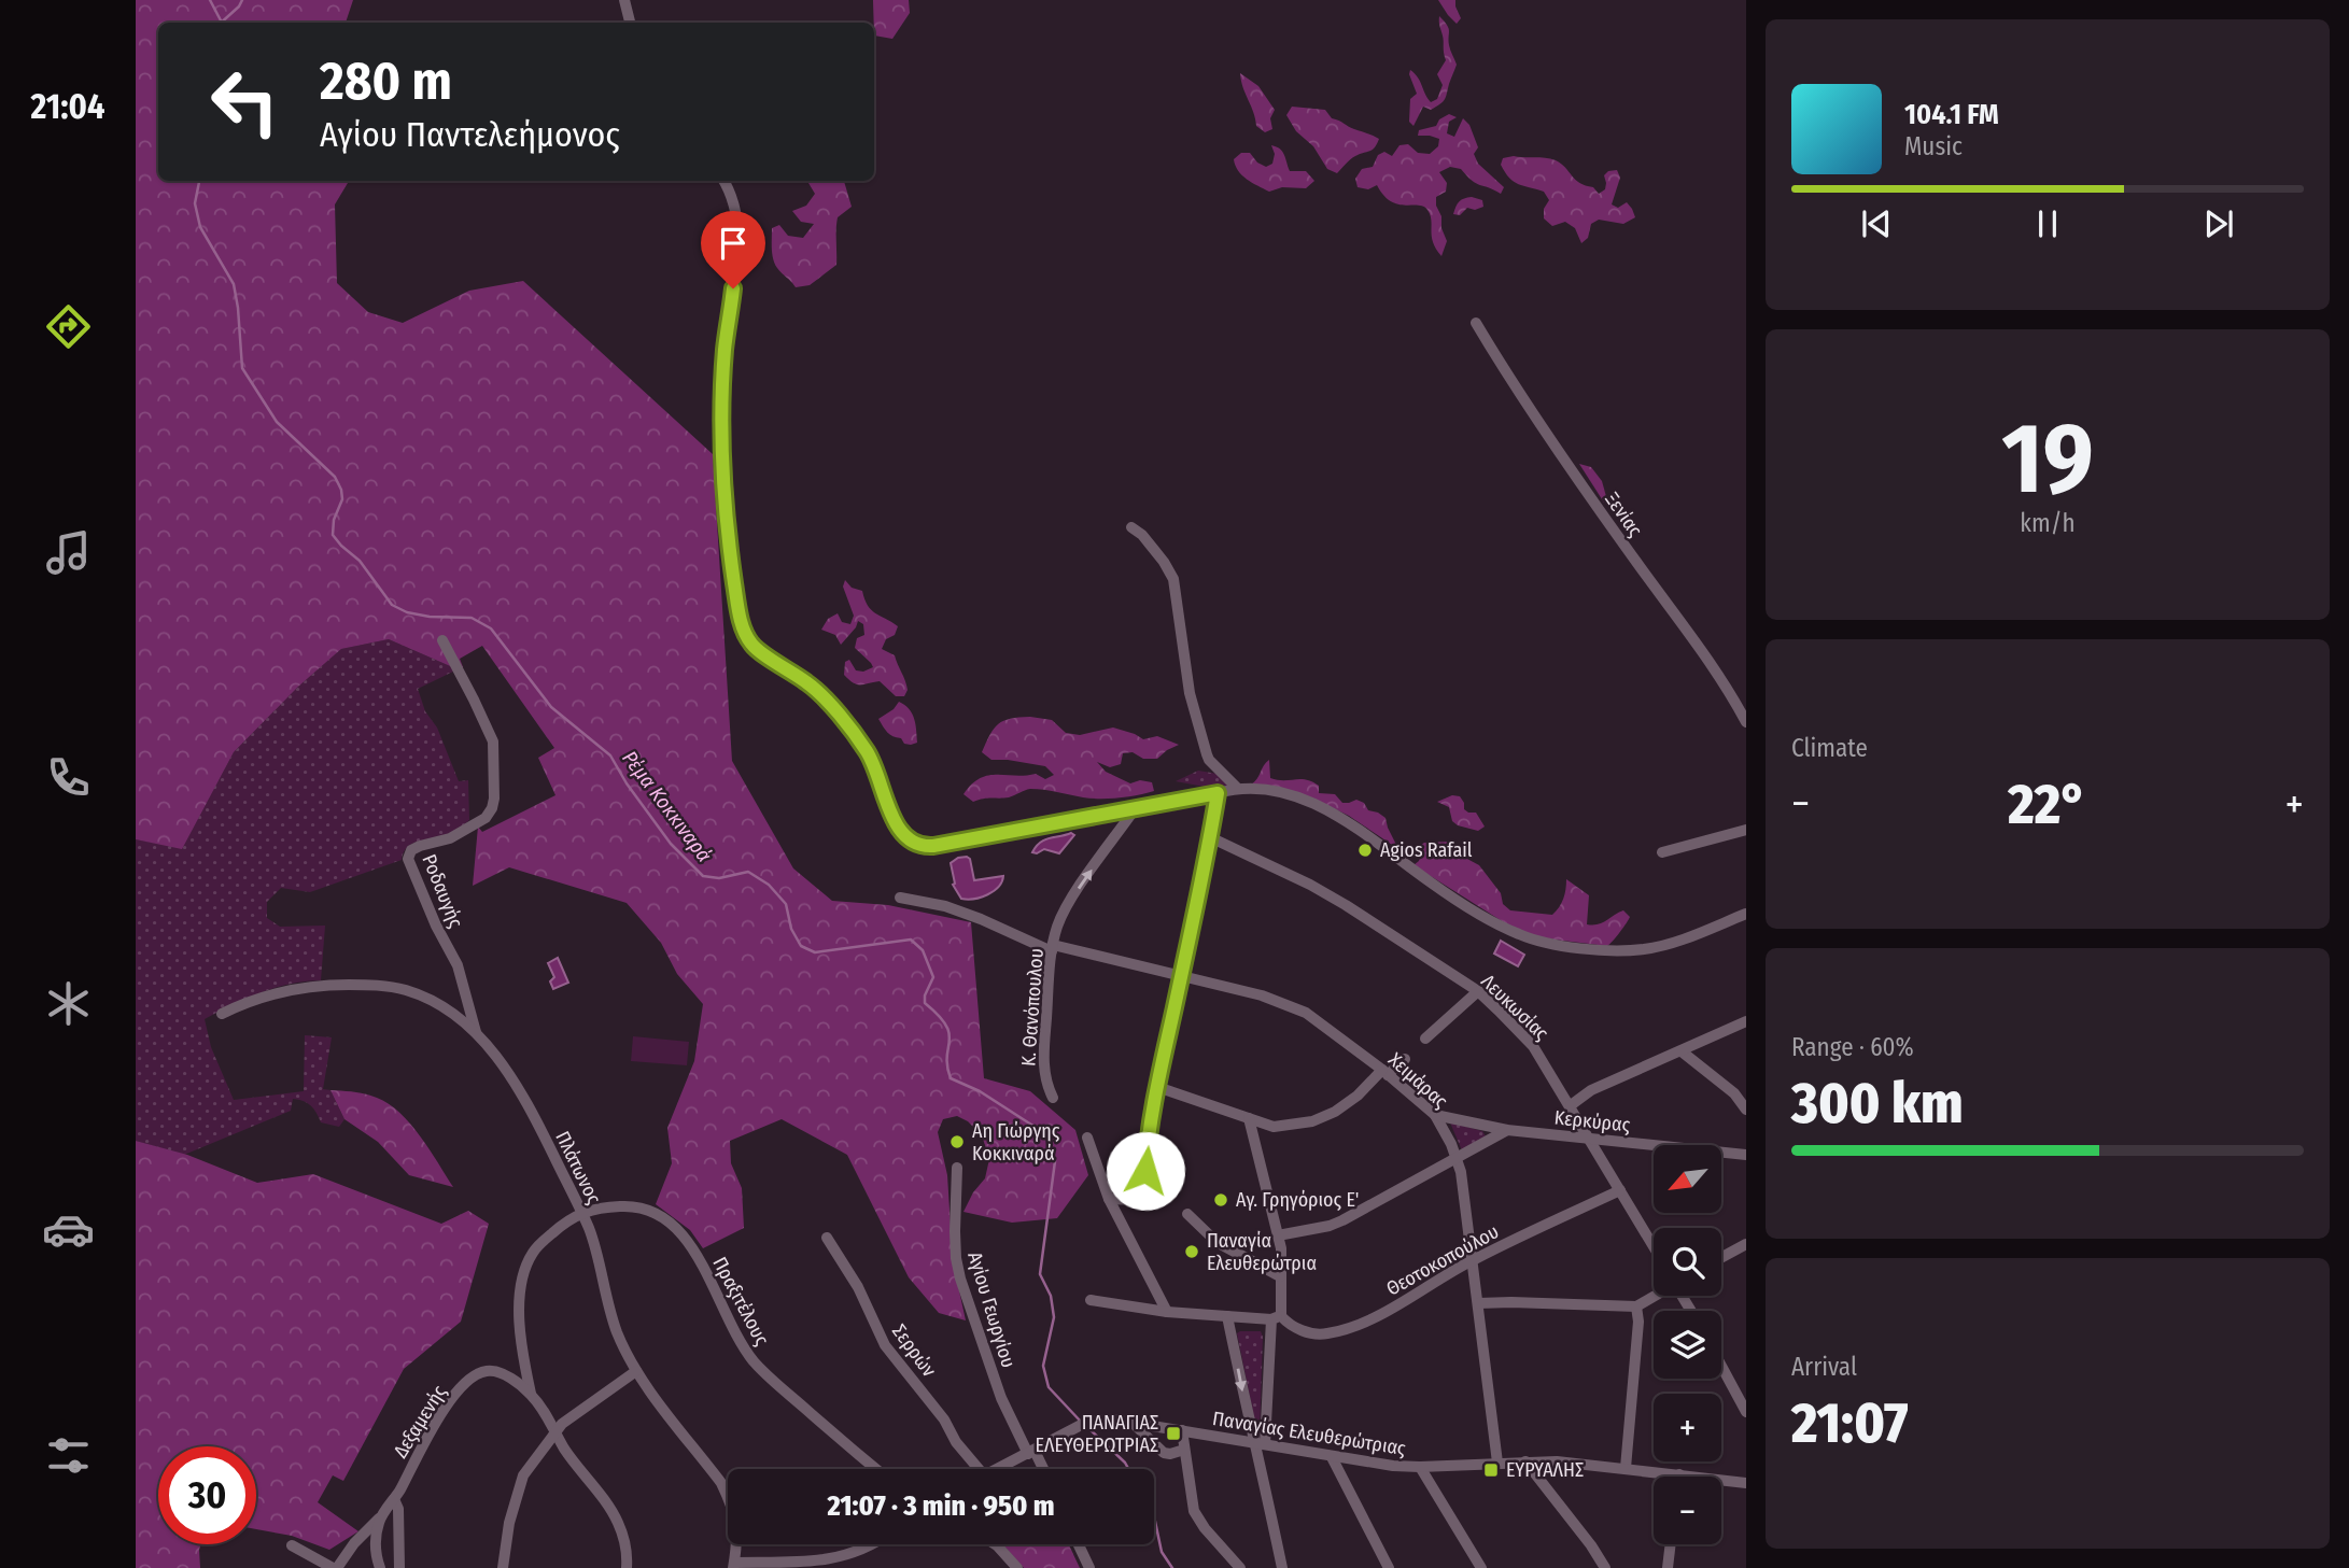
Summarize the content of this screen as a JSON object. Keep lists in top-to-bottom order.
{
  "streets": {
    "street": [
      "Ξενίας",
      "Ροδαυγής",
      "Κ. Θανόπουλου",
      "Λευκωσίας",
      "Χειμάρας",
      "Κερκύρας",
      "Πλάτωνος",
      "Θεοτοκοπούλου",
      "Πραξιτέλους",
      "Αγίου Γεωργίου",
      "Σερρών",
      "Δεξαμενής",
      "Παναγίας Ελευθερώτριας"
    ]
  },
  "crossings": [
    ["Ροδαυγής", "Πλάτωνος"],
    ["Κ. Θανόπουλου", "Χειμάρας"],
    ["Λευκωσίας", "Κερκύρας"],
    ["Λευκωσίας", "Θεοτοκοπούλου"],
    ["Χειμάρας", "Κερκύρας"],
    ["Χειμάρας", "Θεοτοκοπούλου"],
    ["Χειμάρας", "Παναγίας Ελευθερώτριας"],
    ["Πλάτωνος", "Πραξιτέλους"],
    ["Αγίου Γεωργίου", "Παναγίας Ελευθερώτριας"]
  ],
  "one_way": ["Κ. Θανόπουλου"],
  "water": ["Ρέμα Κοκκιναρά"],
  "places": {
    "other": [
      "Agios Rafail",
      "Αη Γιώργης Κοκκιναρά",
      "Αγ. Γρηγόριος Ε'",
      "Παναγία Ελευθερώτρια"
    ],
    "transit": ["ΠΑΝΑΓΙΑΣ ΕΛΕΥΘΕΡΩΤΡΙΑΣ", "ΕΥΡΥΑΛΗΣ"]
  },
  "north": "bottom left",
  "page": {
    "tabs": "21:04",
    "turn": ["280 m", "Αγίου Παντελεήμονος"],
    "song": ["104.1 FM", "Music"],
    "tile": [
      ["19", "km/h"],
      "Climate",
      ["Range · 60%", "300 km"],
      ["Arrival", "21:07"]
    ],
    "heat": ["−", "22°", "+"],
    "map_buttons": ["+", "−"],
    "limit": "30",
    "trip": "21:07 · 3 min · 950 m"
  }
}
